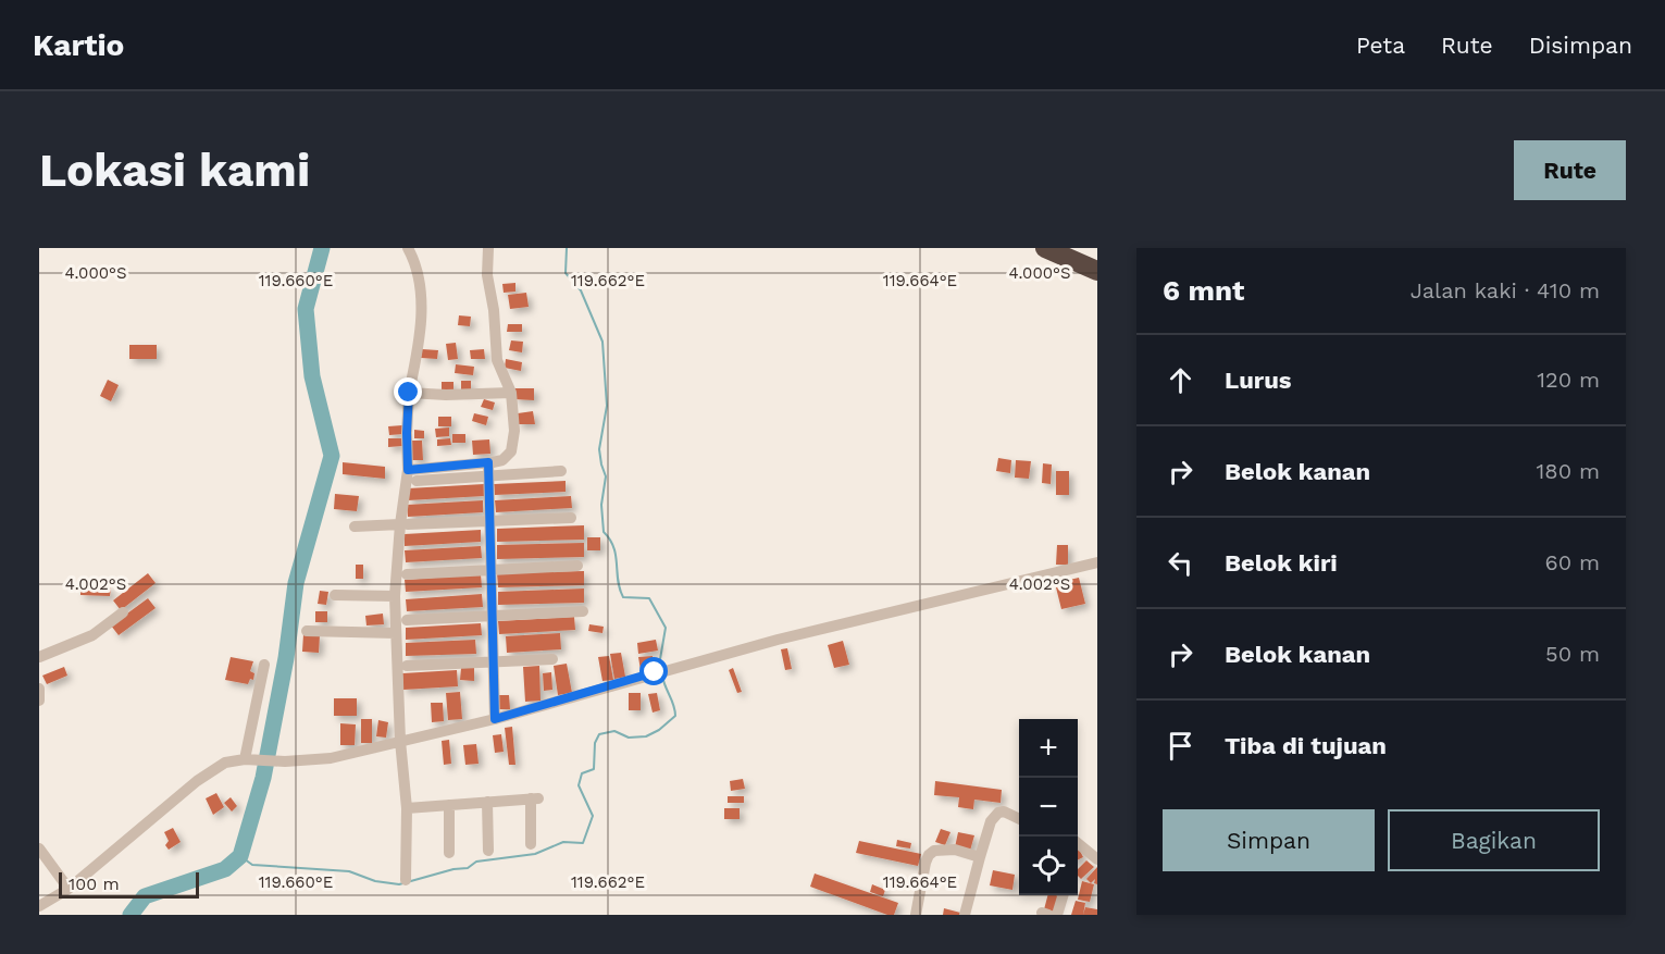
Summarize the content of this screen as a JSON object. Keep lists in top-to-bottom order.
{
  "scale_bar": "100 m",
  "page": {
    "header": "Kartio",
    "nav": ["Peta", "Rute", "Disimpan"],
    "buttons": [
      "Rute",
      ["Simpan", "Bagikan"]
    ],
    "title": "Lokasi kami",
    "heading": ["6 mnt", "Jalan kaki · 410 m"],
    "list": [
      ["Lurus", "120 m"],
      ["Belok kanan", "180 m"],
      ["Belok kiri", "60 m"],
      ["Belok kanan", "50 m"],
      "Tiba di tujuan"
    ],
    "map_buttons": ["+", "−"],
    "scale": "100 m"
  },
  "coordinates": [
    "4.000°S",
    "119.660°E",
    "119.662°E",
    "119.664°E",
    "4.002°S"
  ]
}
